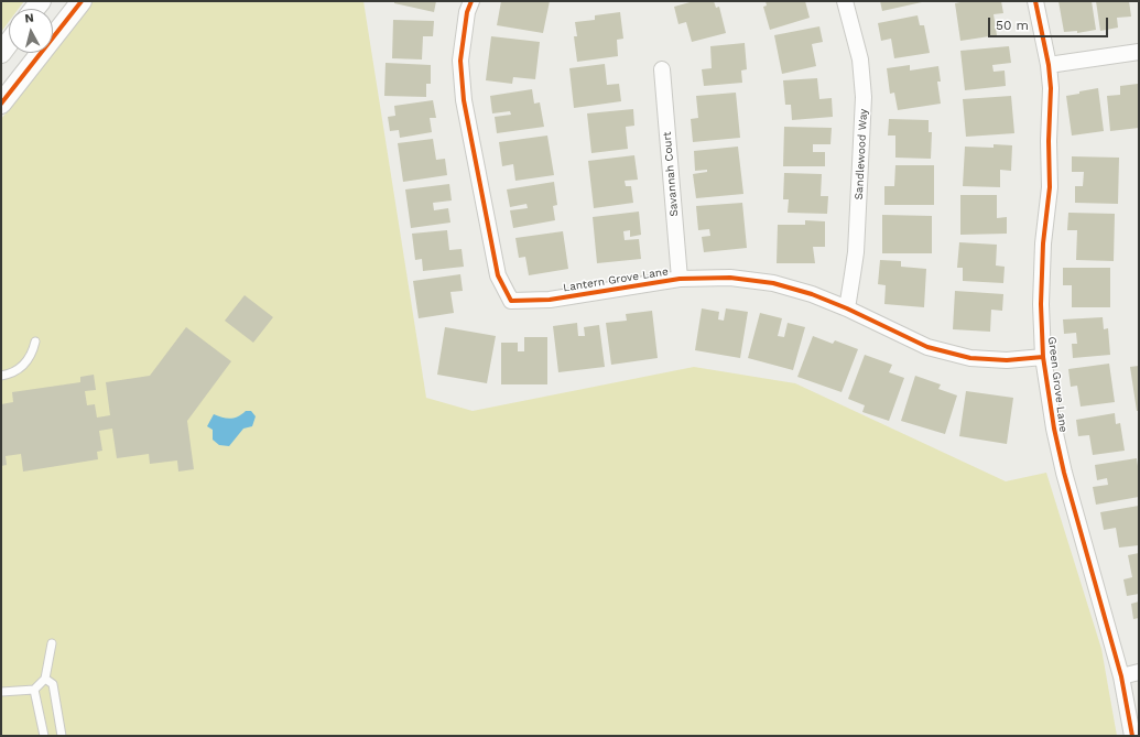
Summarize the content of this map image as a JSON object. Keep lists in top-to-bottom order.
{
  "streets": {
    "street": [
      "Sandlewood Way",
      "Savannah Court",
      "Lantern Grove Lane",
      "Green Grove Lane"
    ]
  },
  "crossings": [
    ["Sandlewood Way", "Lantern Grove Lane"],
    ["Savannah Court", "Lantern Grove Lane"],
    ["Lantern Grove Lane", "Green Grove Lane"]
  ],
  "scale_bar": "50 m",
  "north": "top"
}
